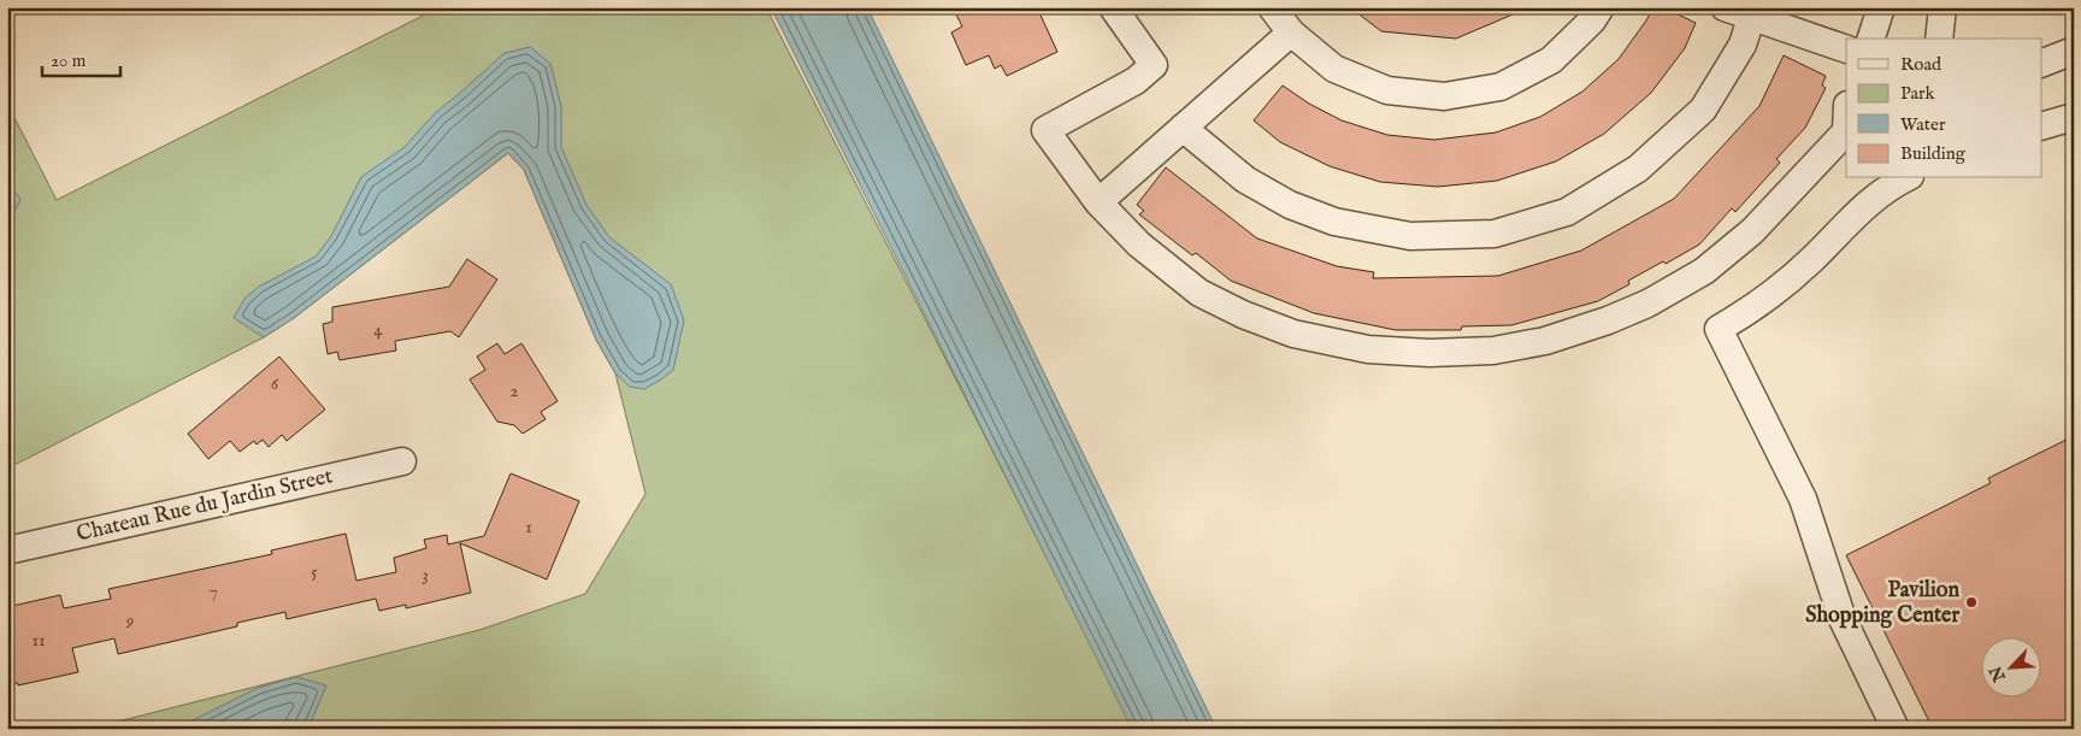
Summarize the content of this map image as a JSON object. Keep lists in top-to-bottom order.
{
  "streets": {
    "street": ["Chateau Rue du Jardin Street"]
  },
  "places": ["Pavilion Shopping Center"],
  "house_numbers": [
    "4",
    "6",
    "2",
    "1",
    "5",
    "3",
    "7",
    "9",
    "11"
  ],
  "legend": [
    "Road",
    "Park",
    "Water",
    "Building"
  ],
  "scale_bar": "20 m",
  "north": "bottom left"
}
